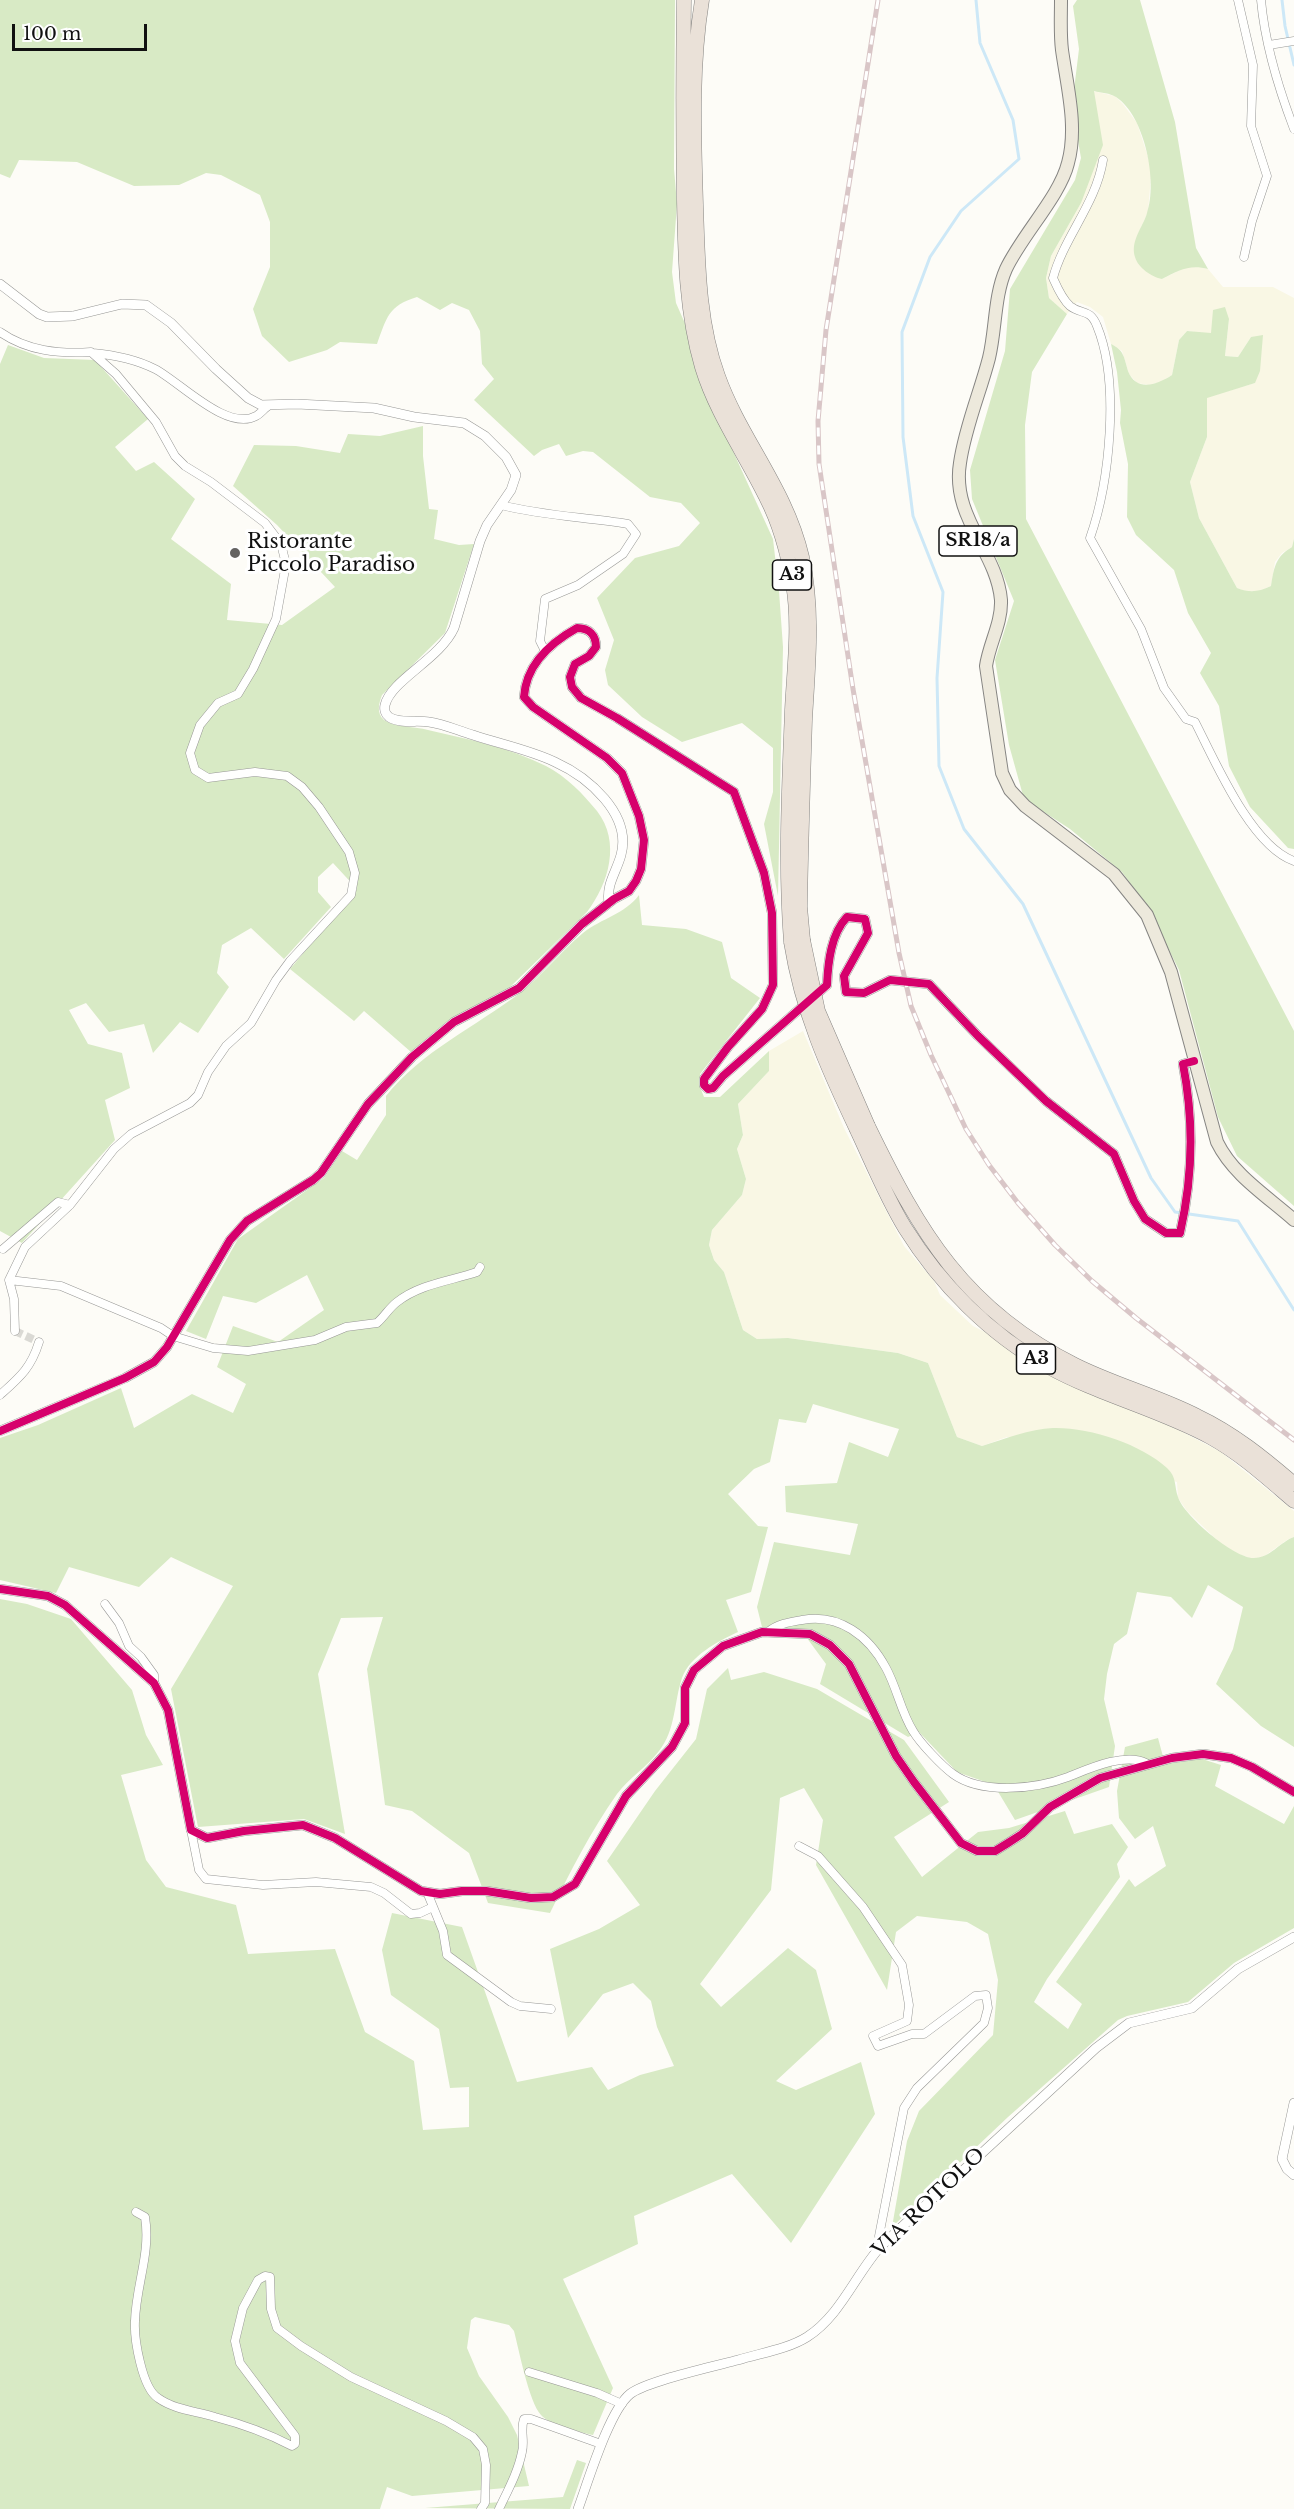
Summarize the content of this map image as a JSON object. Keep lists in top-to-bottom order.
{
  "streets": {
    "highway": ["A3"],
    "main road": ["SR18/a"],
    "street": ["VIA ROTOLO"]
  },
  "places": ["Ristorante Piccolo Paradiso"],
  "scale_bar": "100 m"
}
